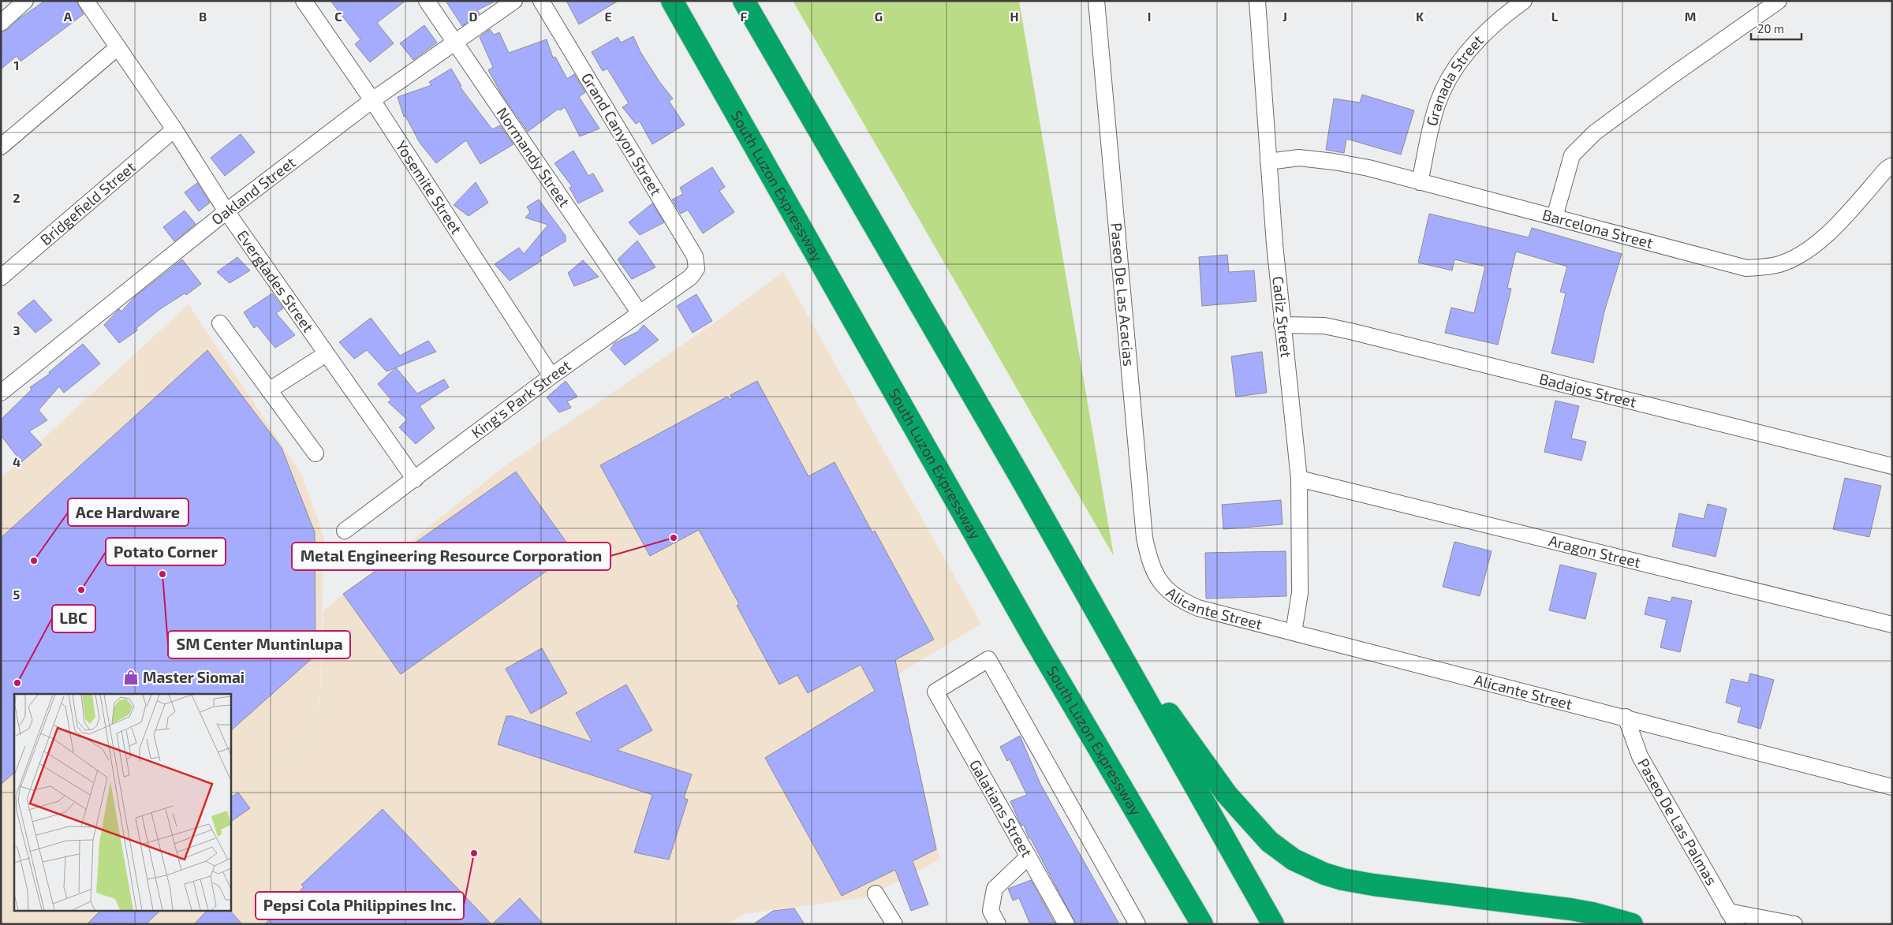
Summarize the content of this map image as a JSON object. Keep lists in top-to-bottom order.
{
  "streets": {
    "highway": ["South Luzon Expressway"],
    "street": [
      "Granada Street",
      "Grand Canyon Street",
      "Normandy Street",
      "Yosemite Street",
      "Oakland Street",
      "Bridgefield Street",
      "Barcelona Street",
      "Everglades Street",
      "Paseo De Las Acacias",
      "Cadiz Street",
      "Badajos Street",
      "King's Park Street",
      "Aragon Street",
      "Alicante Street",
      "Galatians Street",
      "Paseo De Las Palmas"
    ]
  },
  "crossings": [
    ["Granada Street", "Barcelona Street"],
    ["Grand Canyon Street", "King's Park Street"],
    ["Normandy Street", "Oakland Street"],
    ["Normandy Street", "King's Park Street"],
    ["Yosemite Street", "Oakland Street"],
    ["Yosemite Street", "King's Park Street"],
    ["Oakland Street", "Everglades Street"],
    ["Bridgefield Street", "Everglades Street"],
    ["Barcelona Street", "Cadiz Street"],
    ["Everglades Street", "King's Park Street"],
    ["Paseo De Las Acacias", "Alicante Street"],
    ["Cadiz Street", "Badajos Street"],
    ["Cadiz Street", "Aragon Street"],
    ["Cadiz Street", "Alicante Street"],
    ["Alicante Street", "Paseo De Las Palmas"]
  ],
  "places": {
    "other": [
      "Metal Engineering Resource Corporation",
      "Ace Hardware",
      "SM Center Muntinlupa",
      "Potato Corner",
      "LBC",
      "Pepsi Cola Philippines Inc."
    ],
    "shop": ["Master Siomai"]
  },
  "scale_bar": "20 m",
  "grid": {
    "columns": [
      "A",
      "B",
      "C",
      "D",
      "E",
      "F",
      "G",
      "H",
      "I",
      "J",
      "K",
      "L",
      "M"
    ],
    "rows": [
      "1",
      "2",
      "3",
      "4",
      "5"
    ]
  }
}
